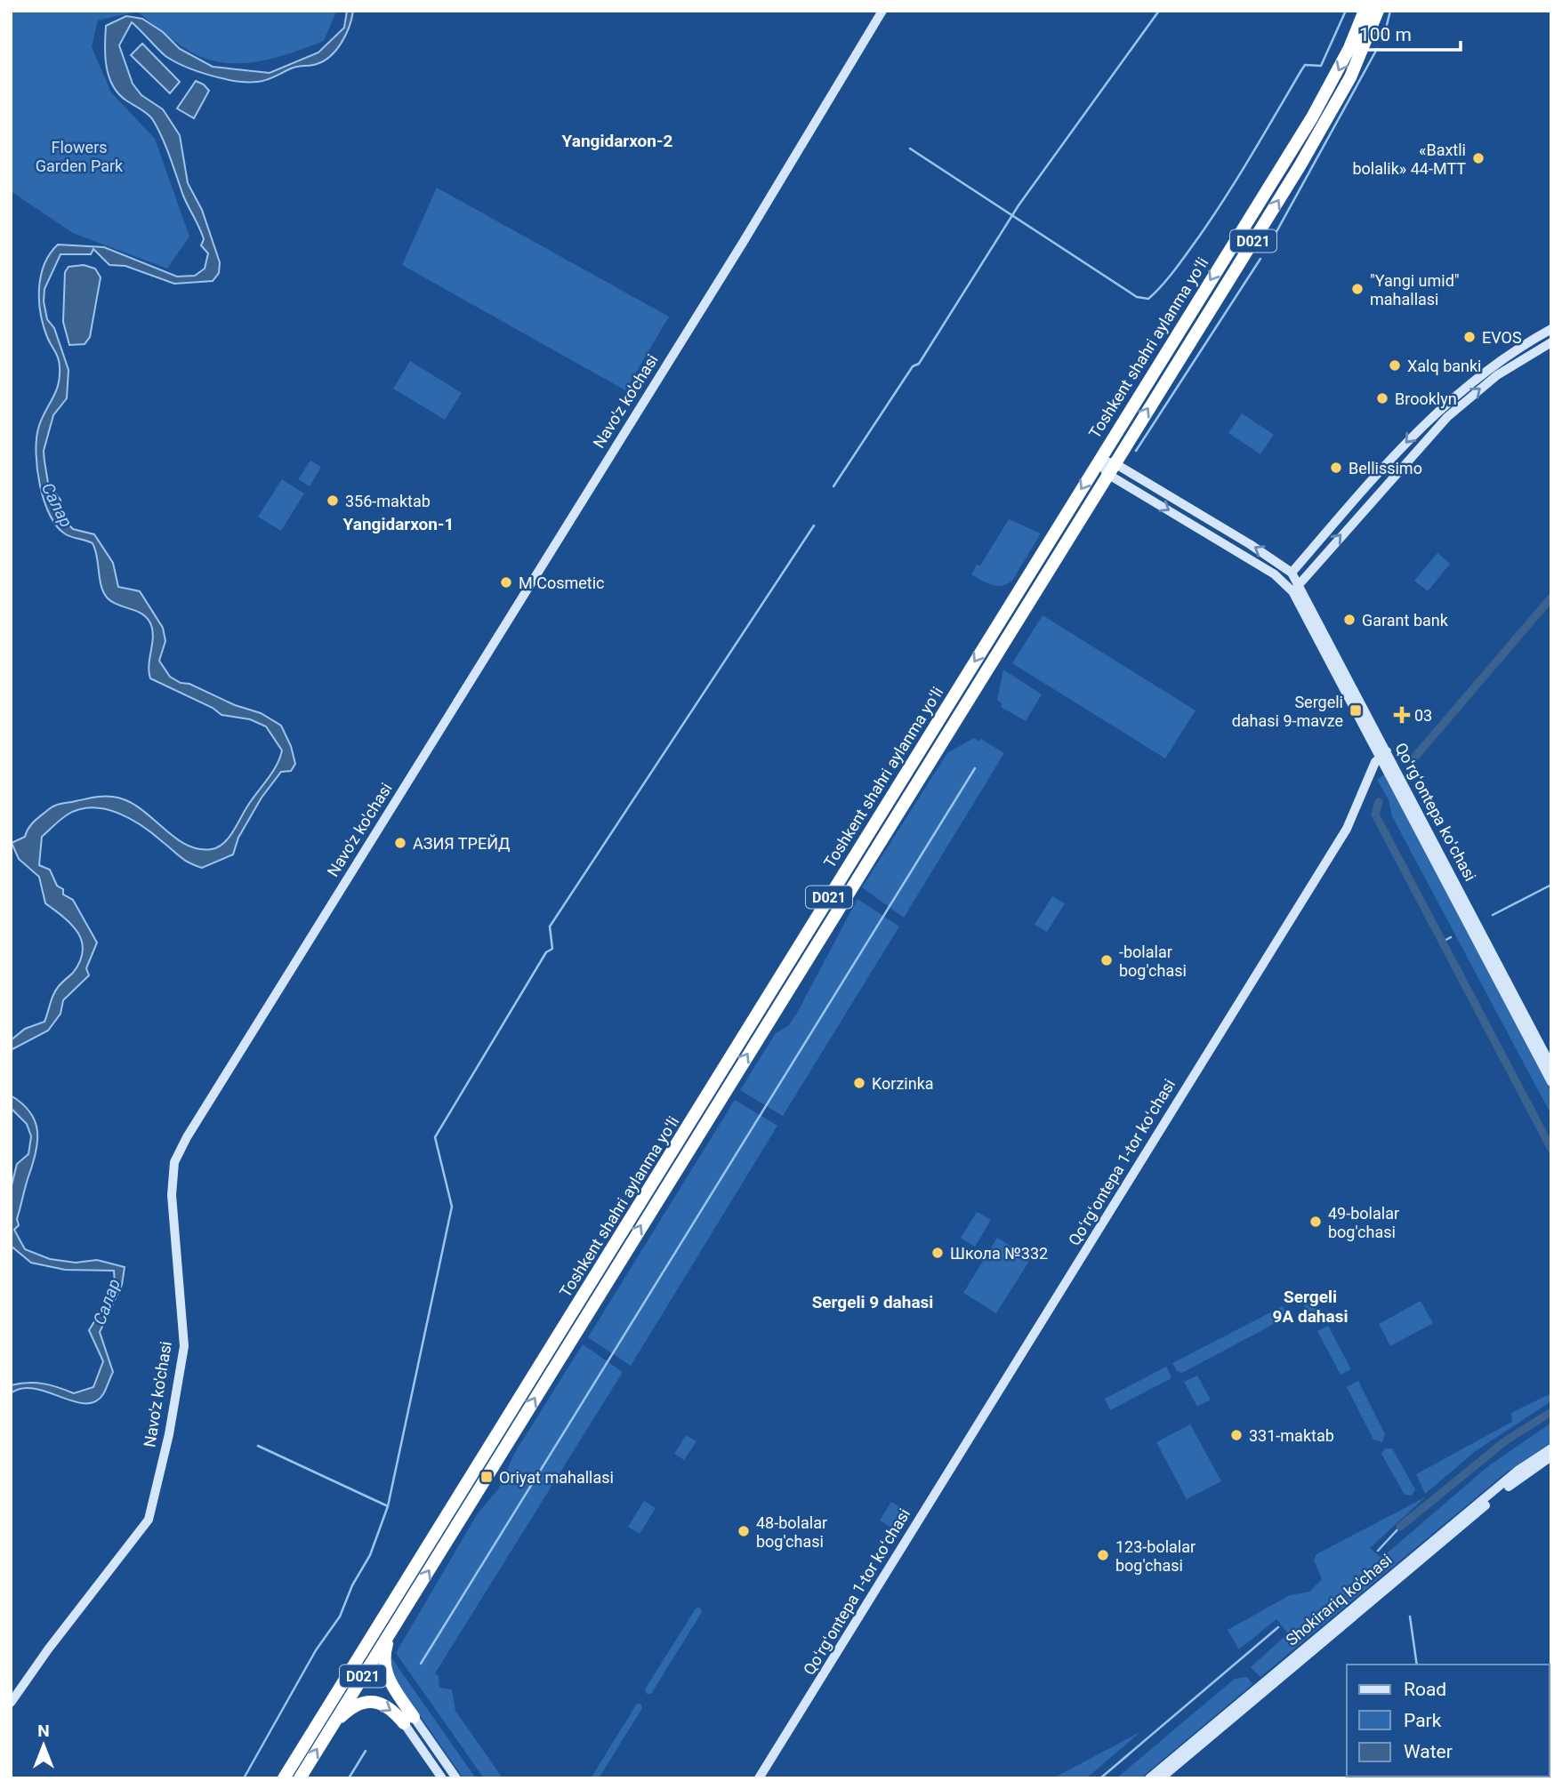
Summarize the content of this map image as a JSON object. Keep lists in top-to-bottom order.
{
  "streets": {
    "highway": ["D021", "Toshkent shahri aylanma yoʻli"],
    "main road": [
      "Navo'z ko'chasi",
      "Qoʻrgʻontepa koʻchasi",
      "Qoʻrgʻontepa 1-tor koʻchasi",
      "Shokirariq ko'chasi"
    ]
  },
  "crossings": [
    ["Toshkent shahri aylanma yoʻli", "Qoʻrgʻontepa koʻchasi"],
    ["Qoʻrgʻontepa koʻchasi", "Qoʻrgʻontepa 1-tor koʻchasi"]
  ],
  "districts": [
    "Yangidarxon-2",
    "Yangidarxon-1",
    "Sergeli 9A dahasi",
    "Sergeli 9 dahasi"
  ],
  "water": ["Салар"],
  "parks": ["Flowers Garden Park"],
  "places": {
    "other": [
      "«Baxtli bolalik» 44-MTT",
      "\"Yangi umid\" mahallasi",
      "EVOS",
      "Xalq banki",
      "Brooklyn",
      "Bellissimo",
      "356-maktab",
      "M Cosmetic",
      "Garant bank",
      "АЗИЯ ТРЕЙД",
      "-bolalar bog'chasi",
      "Korzinka",
      "49-bolalar bog'chasi",
      "Школа №332",
      "331-maktab",
      "48-bolalar bog'chasi",
      "123-bolalar bog'chasi"
    ],
    "transit": ["Sergeli dahasi 9-mavze", "Oriyat mahallasi"],
    "health": ["03"]
  },
  "legend": ["Road", "Park", "Water"],
  "scale_bar": "100 m",
  "north": "top"
}
